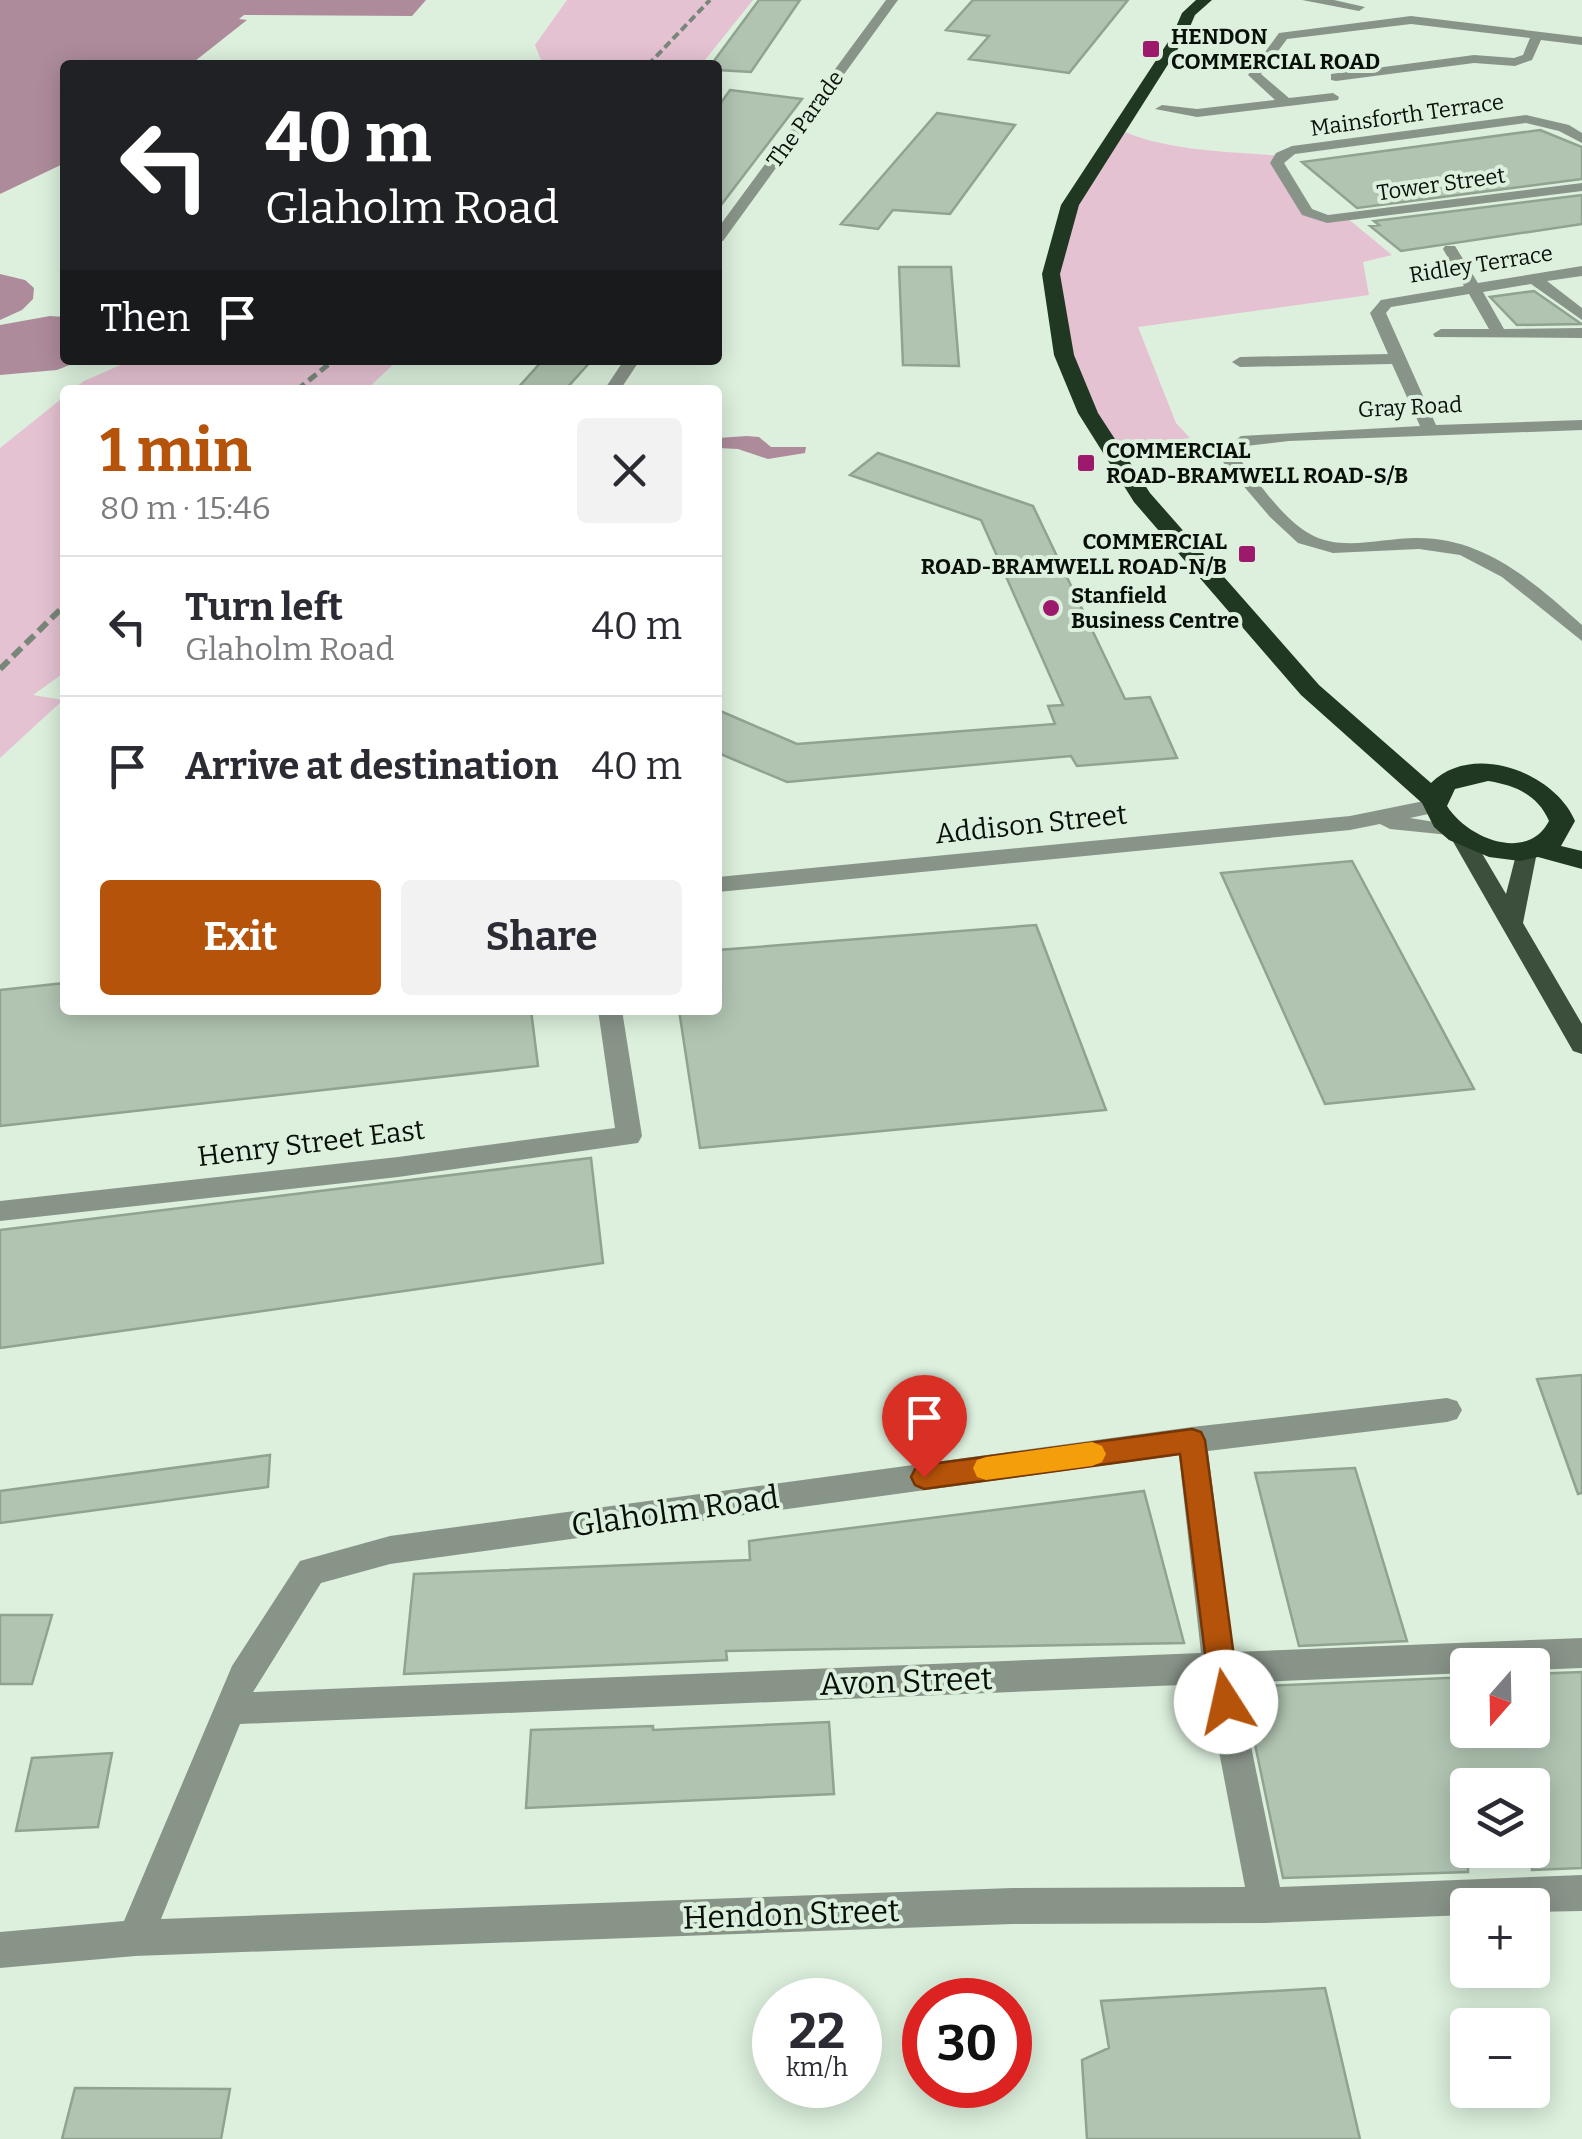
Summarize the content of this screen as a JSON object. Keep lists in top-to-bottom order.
{
  "streets": {
    "street": [
      "Mainsforth Terrace",
      "The Parade",
      "Tower Street",
      "Ridley Terrace",
      "Gray Road",
      "Addison Street",
      "Henry Street East",
      "Glaholm Road",
      "Avon Street",
      "Hendon Street"
    ]
  },
  "crossings": [
    ["Mainsforth Terrace", "Tower Street"],
    ["Glaholm Road", "Avon Street"],
    ["Glaholm Road", "Hendon Street"]
  ],
  "places": {
    "transit": ["HENDON COMMERCIAL ROAD", "COMMERCIAL ROAD-BRAMWELL ROAD-S/B", "COMMERCIAL ROAD-BRAMWELL ROAD-N/B"],
    "other": ["Stanfield Business Centre"]
  },
  "north": "bottom",
  "page": {
    "turn": ["40 m", "Glaholm Road"],
    "then": "Then",
    "heading": ["1 min", "80 m · 15:46"],
    "list": [
      {
        "name": "Turn left",
        "note": "Glaholm Road",
        "value": "40 m"
      },
      {
        "name": "Arrive at destination",
        "value": "40 m"
      }
    ],
    "buttons": ["Exit", "Share"],
    "map_buttons": ["+", "−"],
    "speed": "22 km/h",
    "limit": "30"
  }
}
